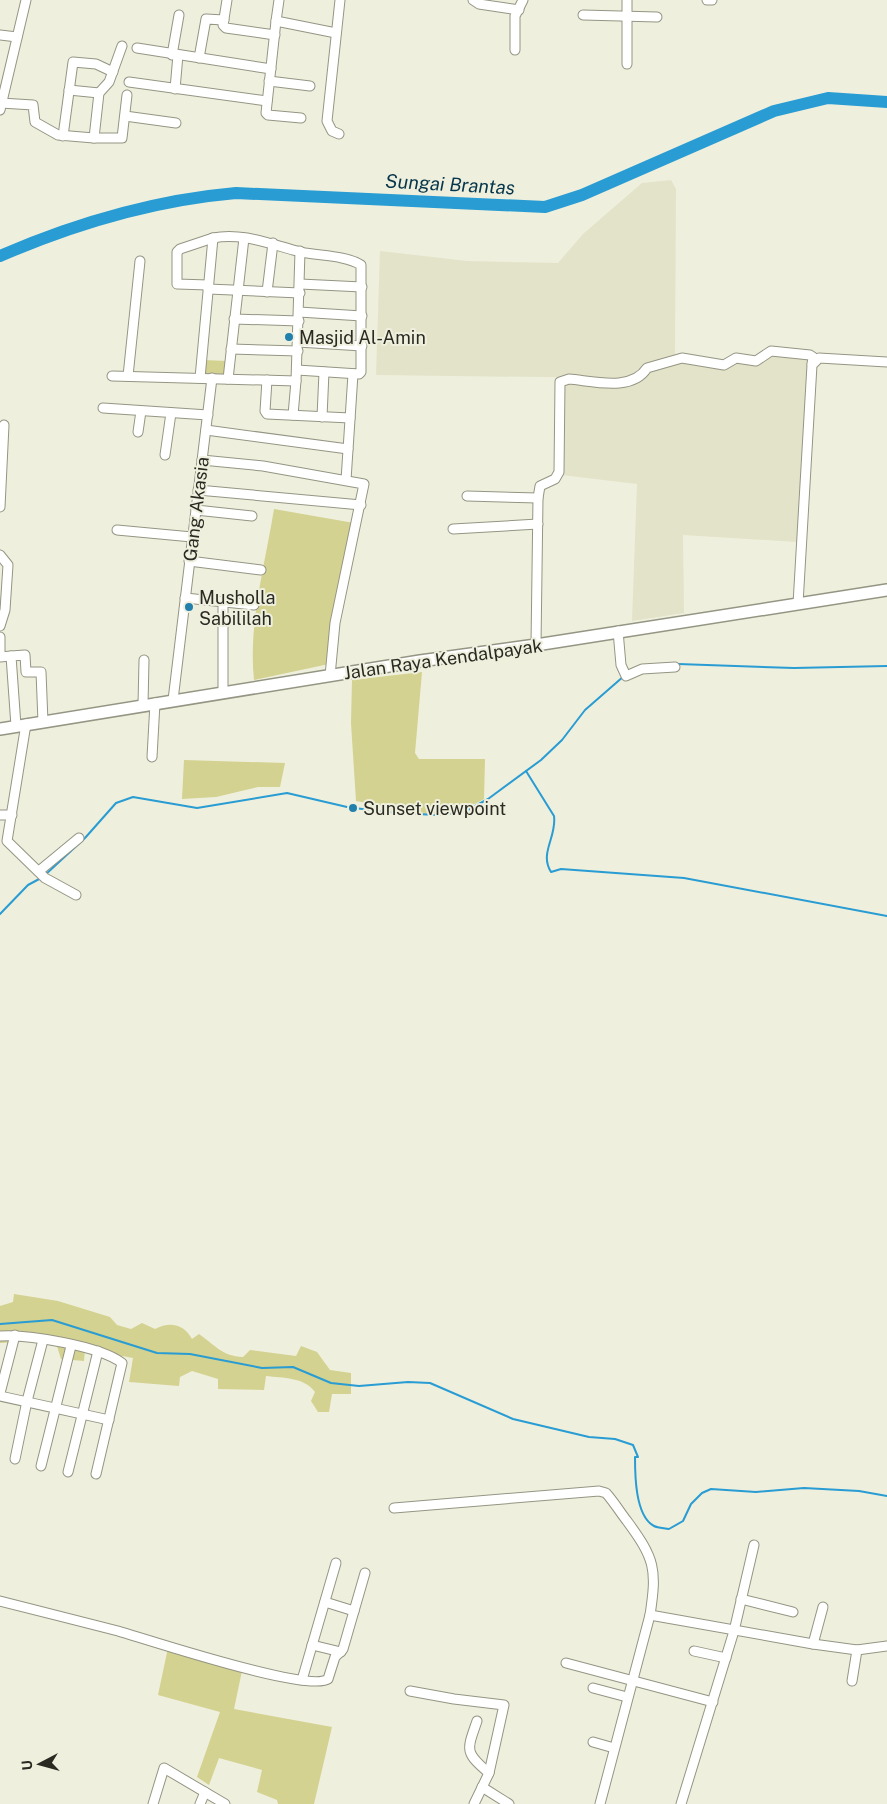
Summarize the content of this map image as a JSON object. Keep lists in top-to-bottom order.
{
  "streets": {
    "main road": ["Jalan Raya Kendalpayak"],
    "street": ["Gang Akasia"]
  },
  "crossings": [
    ["Gang Akasia", "Jalan Raya Kendalpayak"]
  ],
  "water": ["Sungai Brantas"],
  "places": ["Masjid Al-Amin", "Musholla Sabililah", "Sunset viewpoint"],
  "north": "left"
}
